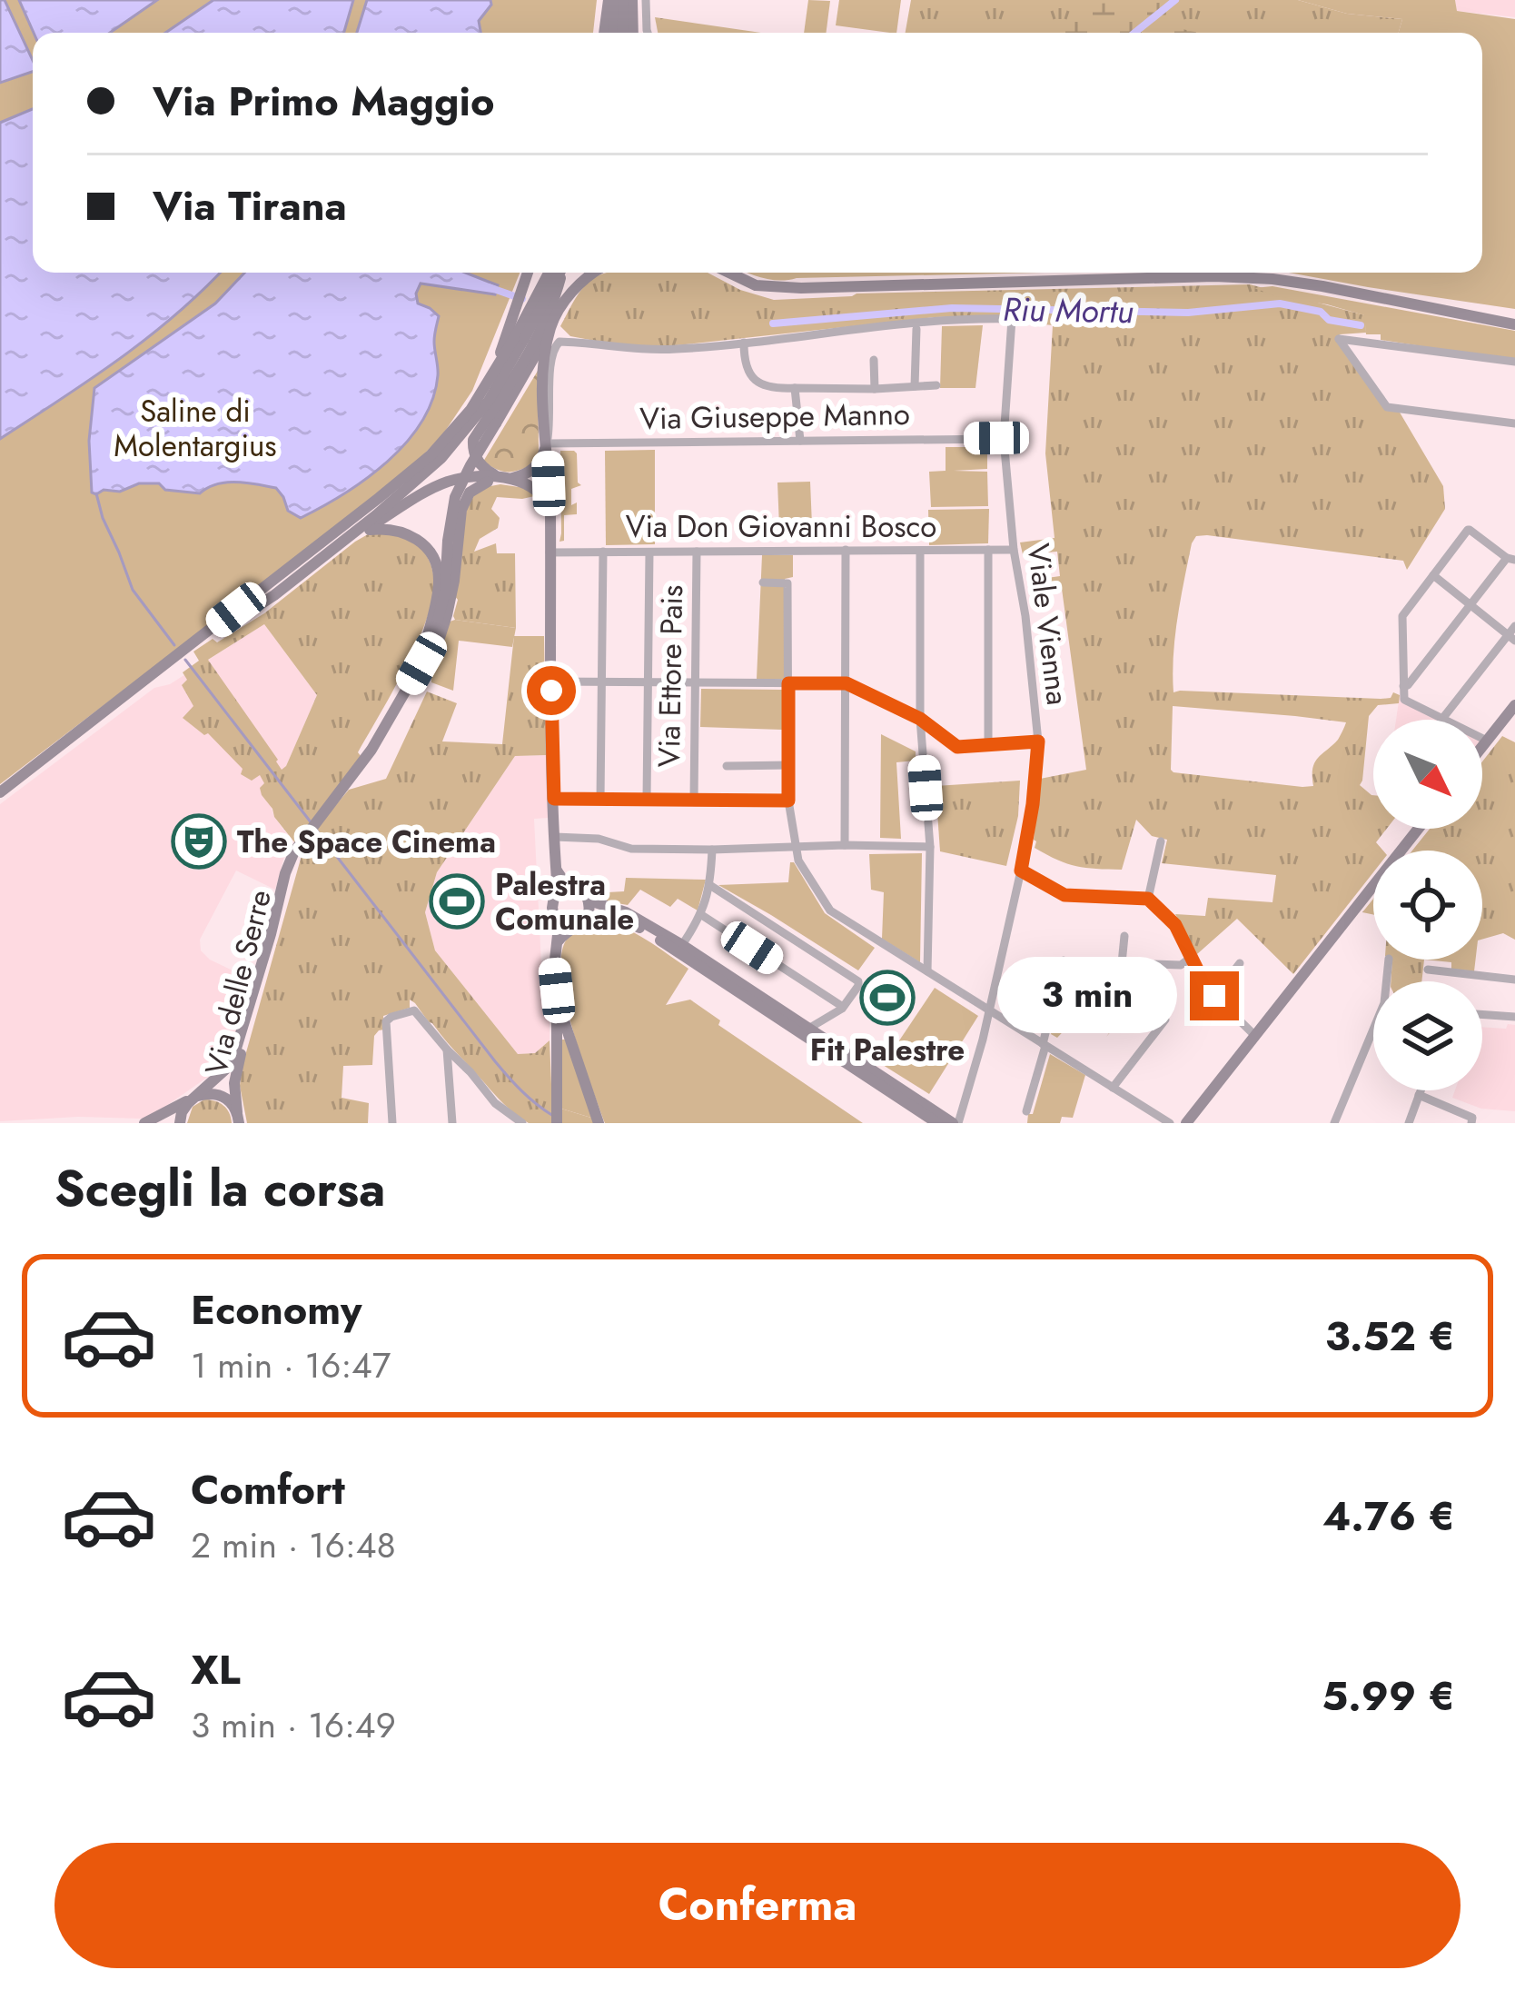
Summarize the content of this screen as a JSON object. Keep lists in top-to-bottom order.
{
  "streets": {
    "main road": ["Via delle Serre"],
    "street": [
      "Via Giuseppe Manno",
      "Via Don Giovanni Bosco",
      "Viale Vienna",
      "Via Ettore Pais"
    ]
  },
  "crossings": [
    ["Via Giuseppe Manno", "Viale Vienna"],
    ["Via Don Giovanni Bosco", "Viale Vienna"],
    ["Via Don Giovanni Bosco", "Via Ettore Pais"]
  ],
  "water": ["Riu Mortu"],
  "parks": ["Saline di Molentargius"],
  "places": {
    "theatre": ["The Space Cinema"],
    "sports": ["Palestra Comunale", "Fit Palestre"]
  },
  "north": "bottom right",
  "page": {
    "banner": ["Via Primo Maggio", "Via Tirana"],
    "bubble": "3 min",
    "heading": "Scegli la corsa",
    "list": [
      {
        "name": "Economy",
        "note": "1 min · 16:47",
        "value": "3.52 €"
      },
      {
        "name": "Comfort",
        "note": "2 min · 16:48",
        "value": "4.76 €"
      },
      {
        "name": "XL",
        "note": "3 min · 16:49",
        "value": "5.99 €"
      }
    ],
    "buttons": "Conferma"
  }
}
